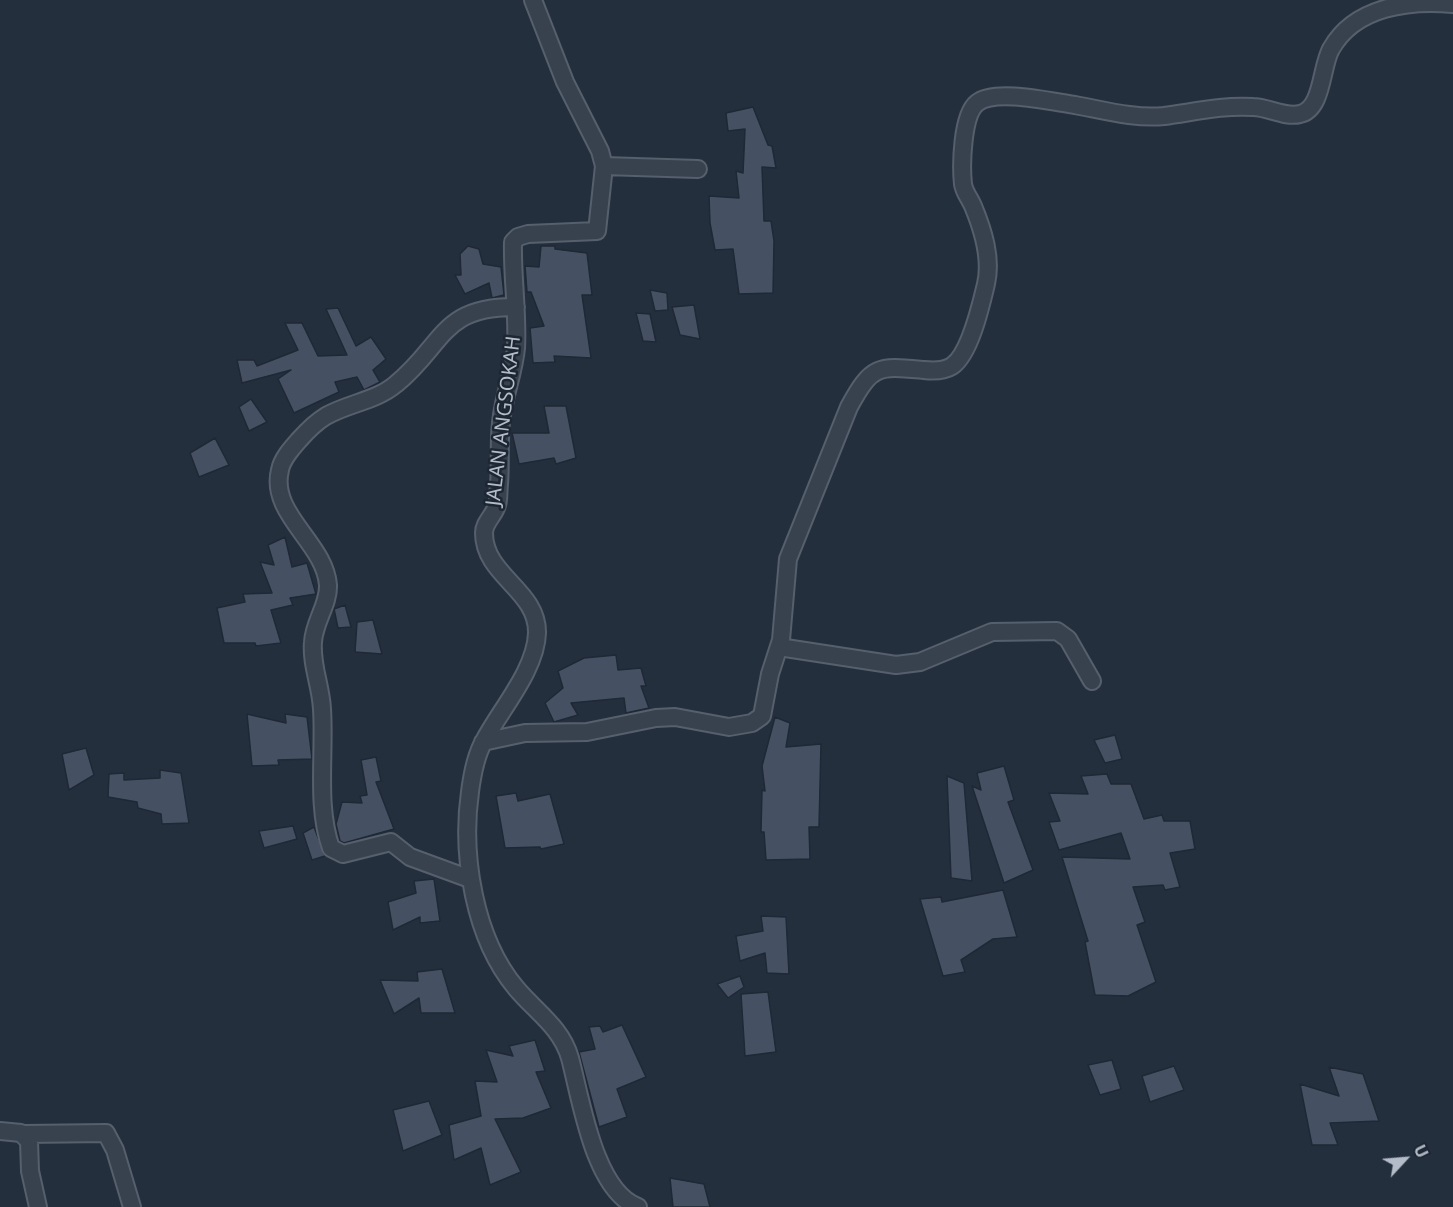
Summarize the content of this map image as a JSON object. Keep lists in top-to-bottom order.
{
  "streets": {
    "street": ["JALAN ANGSOKAH"]
  },
  "north": "top right"
}
